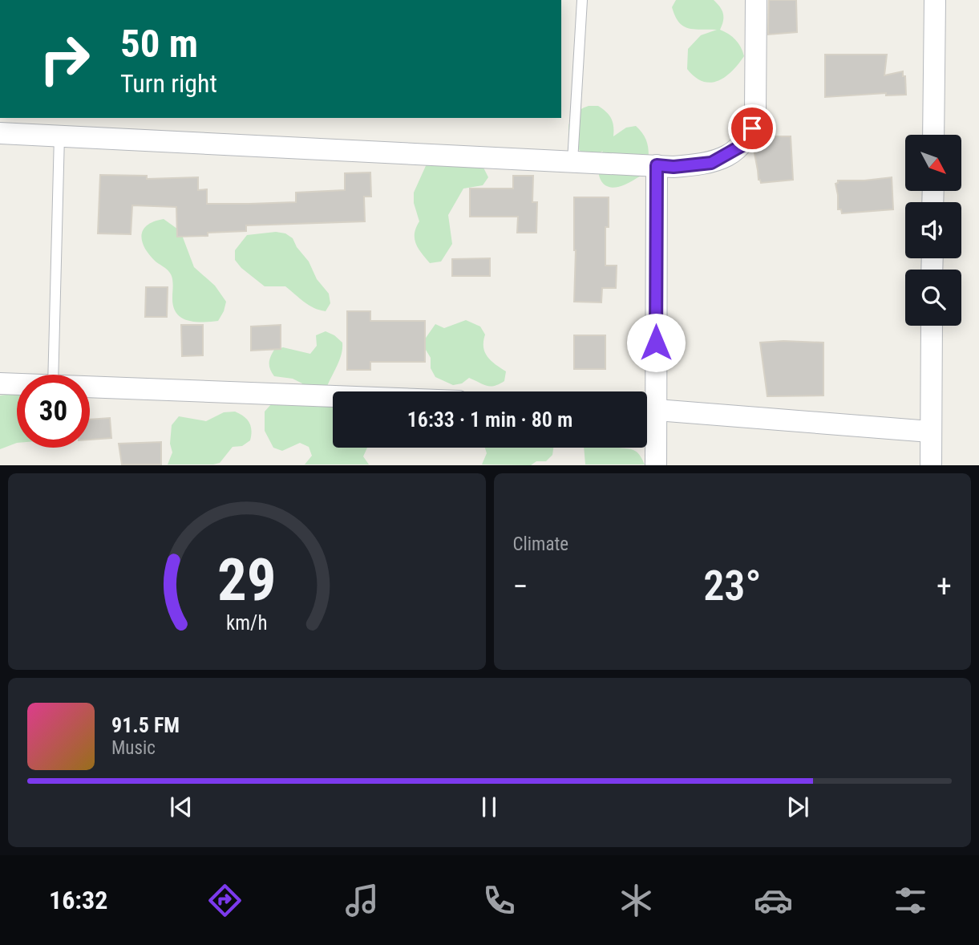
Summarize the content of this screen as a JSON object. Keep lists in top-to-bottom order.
{
  "north": "bottom right",
  "page": {
    "turn": ["50 m", "Turn right"],
    "limit": "30",
    "trip": "16:33 · 1 min · 80 m",
    "tile": "Climate",
    "heat": ["−", "23°", "+"],
    "song": ["91.5 FM", "Music"],
    "tabs": "16:32",
    "gauge": ["29", "km/h"]
  }
}
